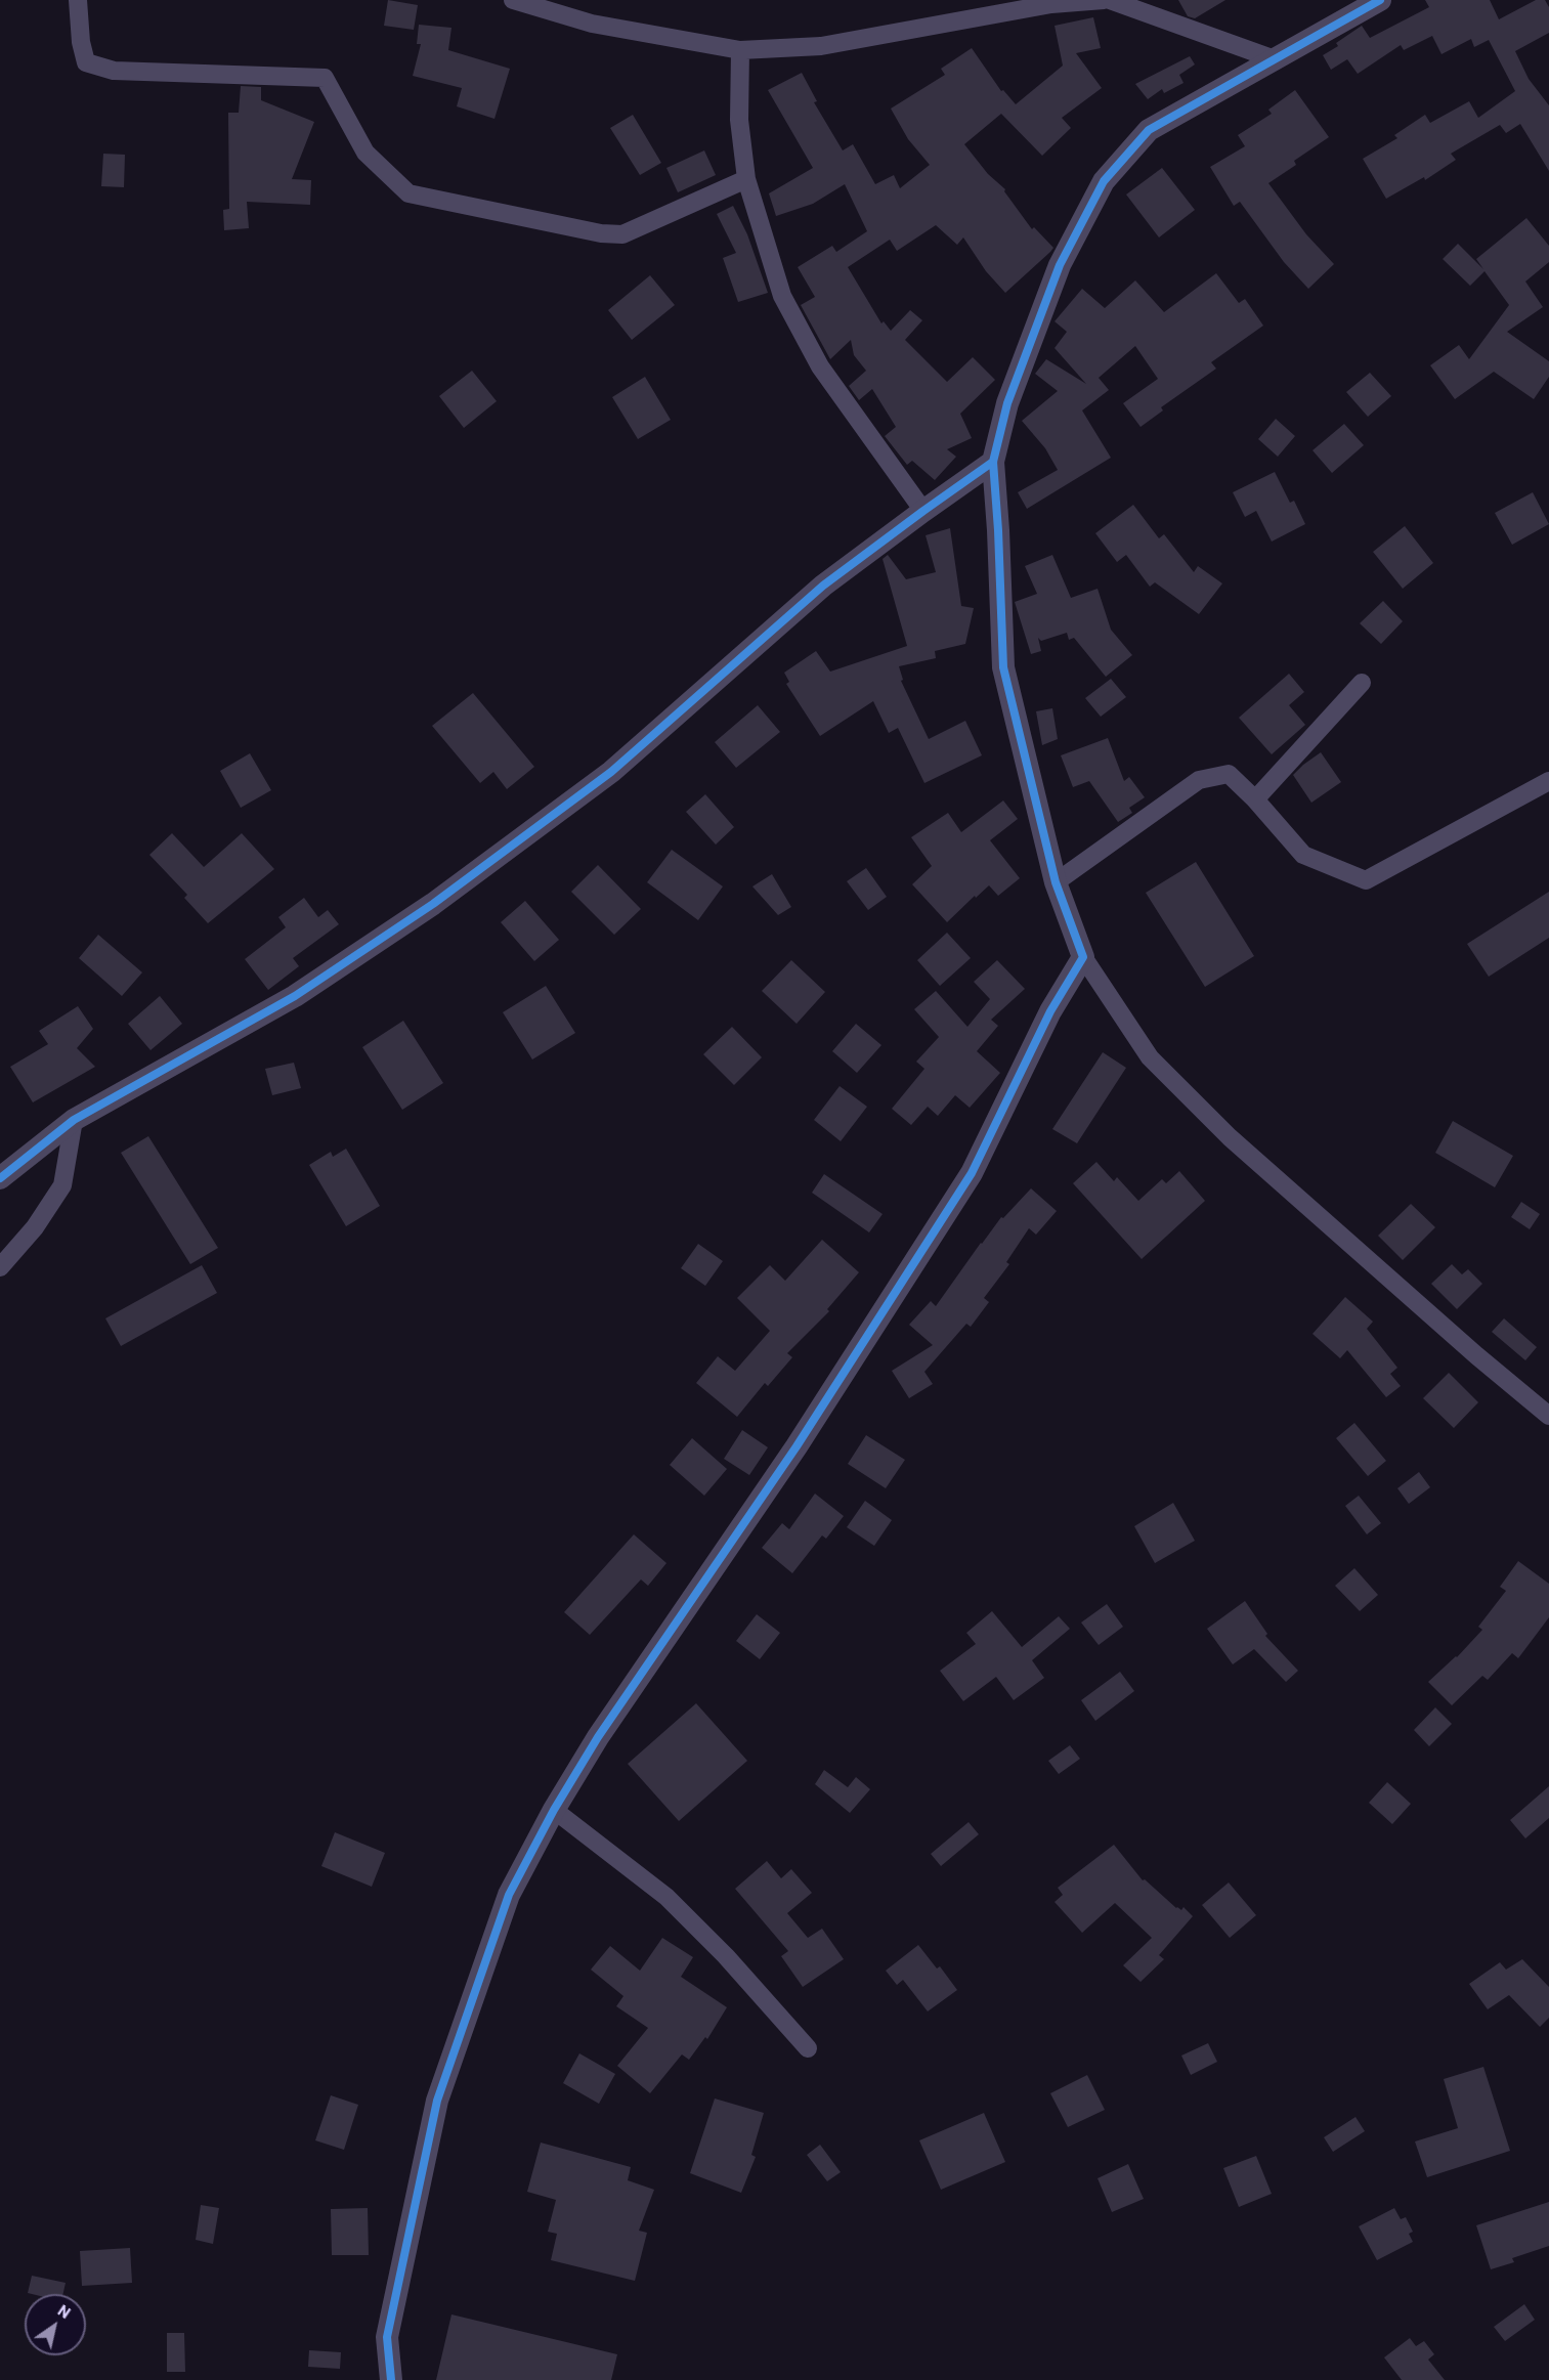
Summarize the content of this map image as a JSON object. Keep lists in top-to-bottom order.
{
  "north": "top right"
}
